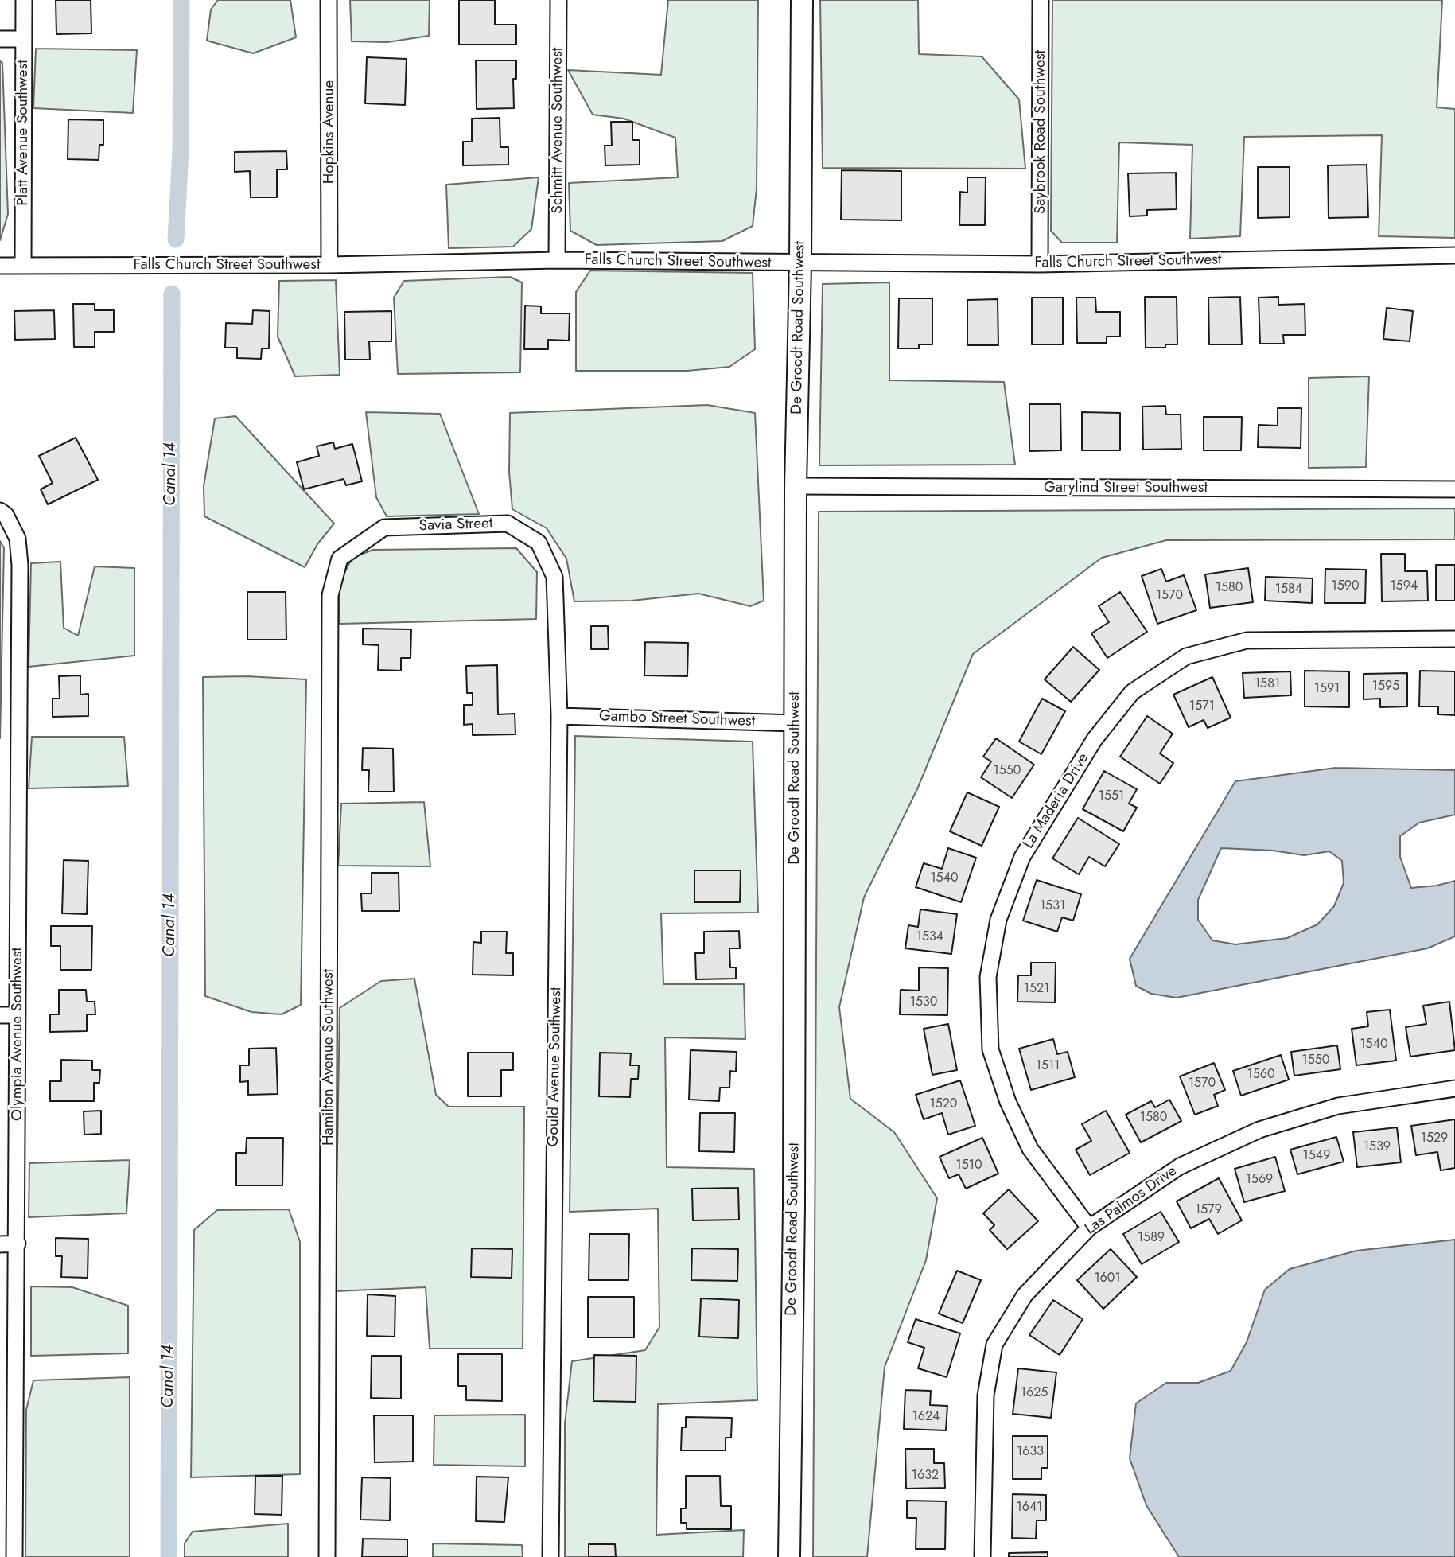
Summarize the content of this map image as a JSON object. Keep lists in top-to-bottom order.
{
  "streets": {
    "street": [
      "Schmitt Avenue Southwest",
      "Hopkins Avenue",
      "Saybrook Road Southwest",
      "Platt Avenue Southwest",
      "Falls Church Street Southwest",
      "De Groodt Road Southwest",
      "Garylind Street Southwest",
      "Savia Street",
      "Gambo Street Southwest",
      "La Maderia Drive",
      "Olympia Avenue Southwest",
      "Hamilton Avenue Southwest",
      "Gould Avenue Southwest",
      "Las Palmos Drive"
    ]
  },
  "crossings": [
    ["Schmitt Avenue Southwest", "Falls Church Street Southwest"],
    ["Hopkins Avenue", "Falls Church Street Southwest"],
    ["Saybrook Road Southwest", "Falls Church Street Southwest"],
    ["Platt Avenue Southwest", "Falls Church Street Southwest"],
    ["Falls Church Street Southwest", "De Groodt Road Southwest"],
    ["De Groodt Road Southwest", "Garylind Street Southwest"],
    ["De Groodt Road Southwest", "Gambo Street Southwest"],
    ["Savia Street", "Hamilton Avenue Southwest"],
    ["Savia Street", "Gould Avenue Southwest"],
    ["Gambo Street Southwest", "Gould Avenue Southwest"],
    ["La Maderia Drive", "Las Palmos Drive"]
  ],
  "water": ["Canal 14"],
  "house_numbers": [
    "1590",
    "1594",
    "1580",
    "1584",
    "1570",
    "1581",
    "1595",
    "1591",
    "1571",
    "1550",
    "1551",
    "1540",
    "1531",
    "1534",
    "1521",
    "1530",
    "1540",
    "1550",
    "1511",
    "1560",
    "1570",
    "1520",
    "1580",
    "1529",
    "1539",
    "1549",
    "1510",
    "1569",
    "1579",
    "1589",
    "1601",
    "1625",
    "1624",
    "1633",
    "1632",
    "1641"
  ]
}
